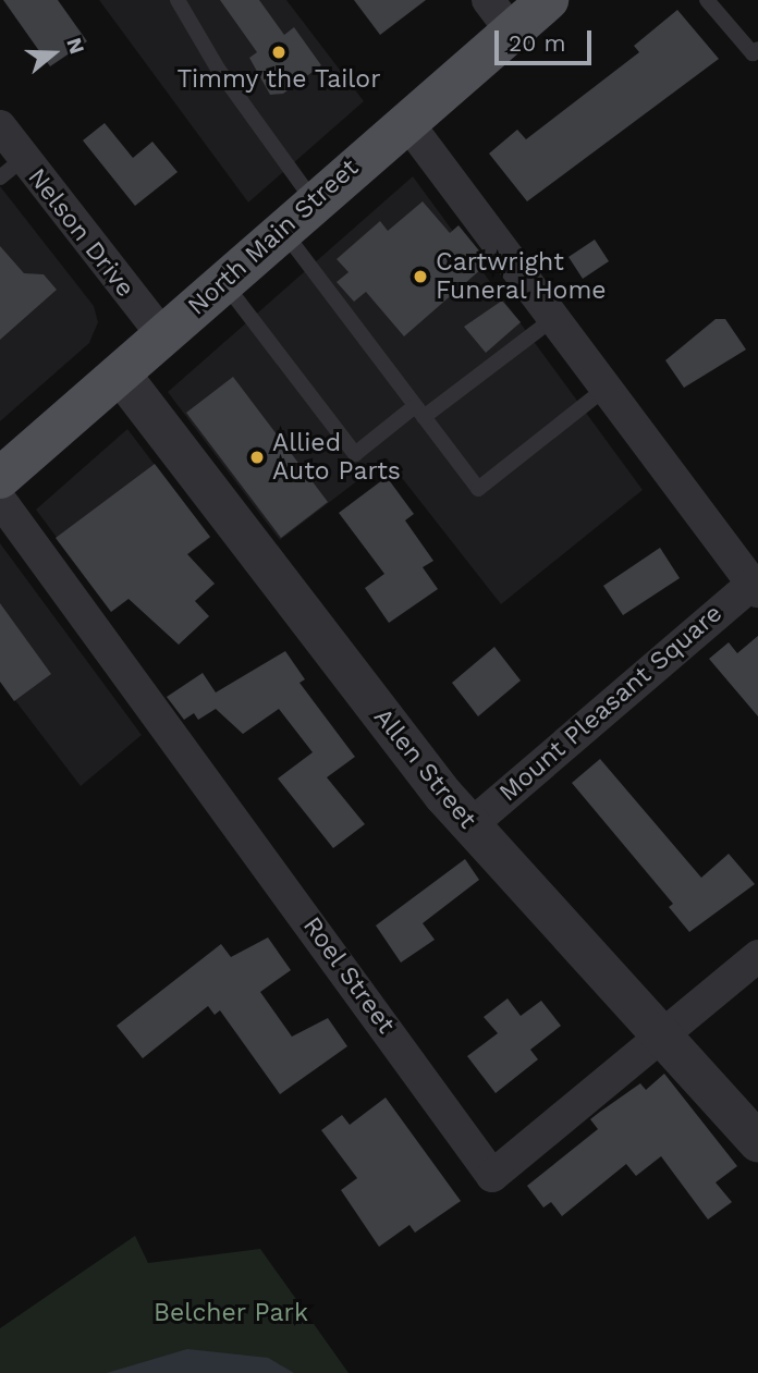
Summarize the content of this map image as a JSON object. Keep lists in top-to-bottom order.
{
  "streets": {
    "main road": ["North Main Street"],
    "street": [
      "Nelson Drive",
      "Mount Pleasant Square",
      "Allen Street",
      "Roel Street"
    ]
  },
  "crossings": [
    ["Nelson Drive", "North Main Street"],
    ["North Main Street", "Mount Pleasant Square"],
    ["North Main Street", "Allen Street"],
    ["Mount Pleasant Square", "Allen Street"],
    ["Allen Street", "Roel Street"]
  ],
  "parks": ["Belcher Park"],
  "places": ["Timmy the Tailor", "Cartwright Funeral Home", "Allied Auto Parts"],
  "scale_bar": "20 m",
  "north": "right"
}
